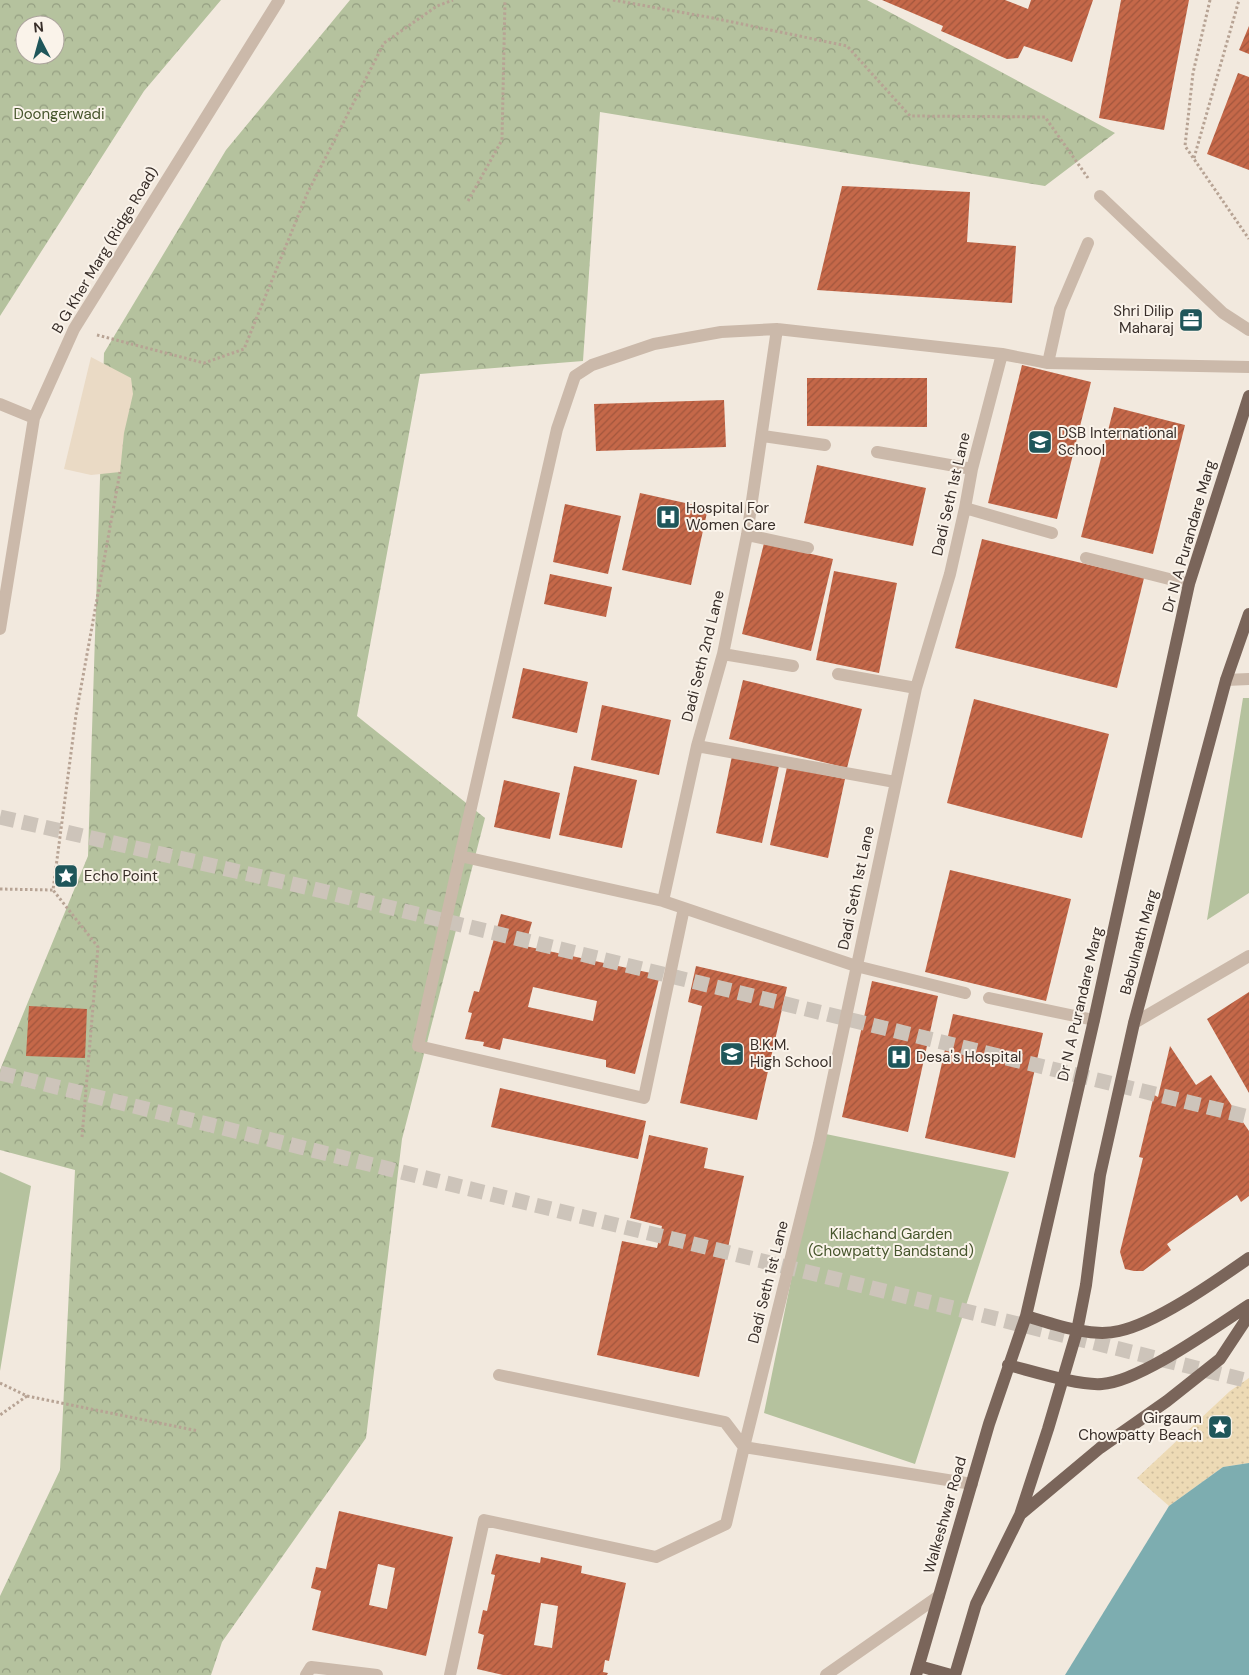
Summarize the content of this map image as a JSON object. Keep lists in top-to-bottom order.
{
  "streets": {
    "main road": ["Dr N A Purandare Marg", "Babulnath Marg", "Walkeshwar Road"],
    "street": ["B G Kher Marg (Ridge Road)", "Dadi Seth 1st Lane", "Dadi Seth 2nd Lane"]
  },
  "crossings": [
    ["Dr N A Purandare Marg", "Walkeshwar Road"]
  ],
  "parks": ["Doongerwadi", "Kilachand Garden (Chowpatty Bandstand)"],
  "places": {
    "office": ["Shri Dilip Maharaj"],
    "school or university": ["DSB International School", "B.K.M. High School"],
    "hospital": ["Hospital For Women Care", "Desa's Hospital"],
    "place": ["Echo Point", "Girgaum Chowpatty Beach"]
  },
  "north": "top"
}
